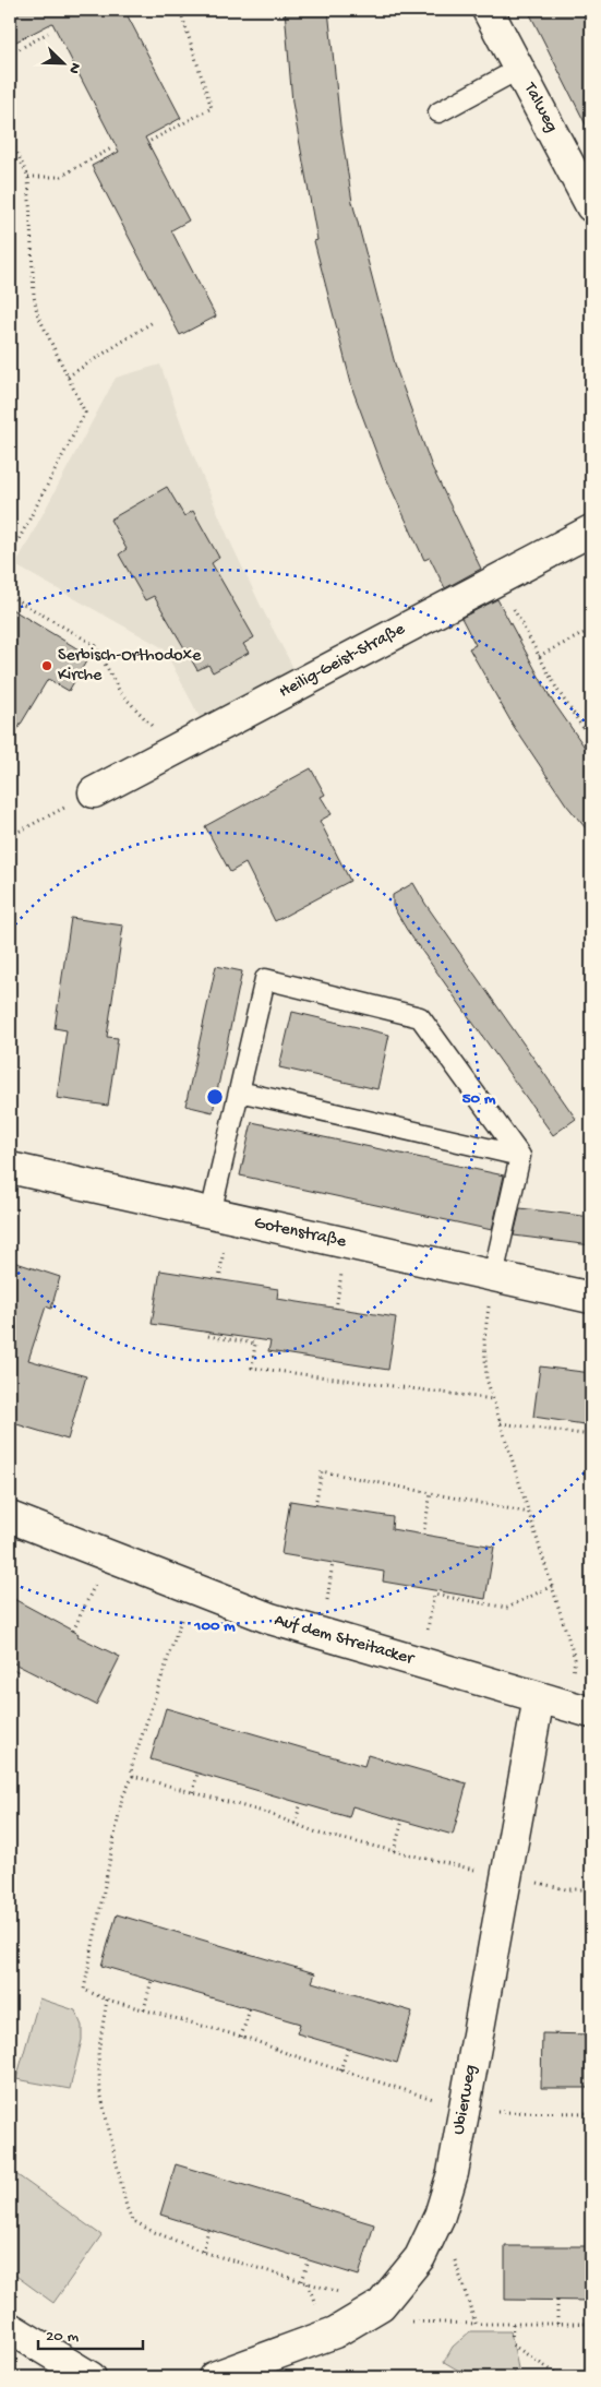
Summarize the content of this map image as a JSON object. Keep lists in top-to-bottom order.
{
  "streets": {
    "street": [
      "Talweg",
      "Heilig-Geist-Straße",
      "Gotenstraße",
      "Auf dem Streitacker",
      "Ubierweg"
    ]
  },
  "crossings": [
    ["Auf dem Streitacker", "Ubierweg"]
  ],
  "places": ["Serbisch-Orthodoxe Kirche"],
  "scale_bar": "20 m",
  "north": "bottom right",
  "rings": ["50 m", "100 m"]
}
